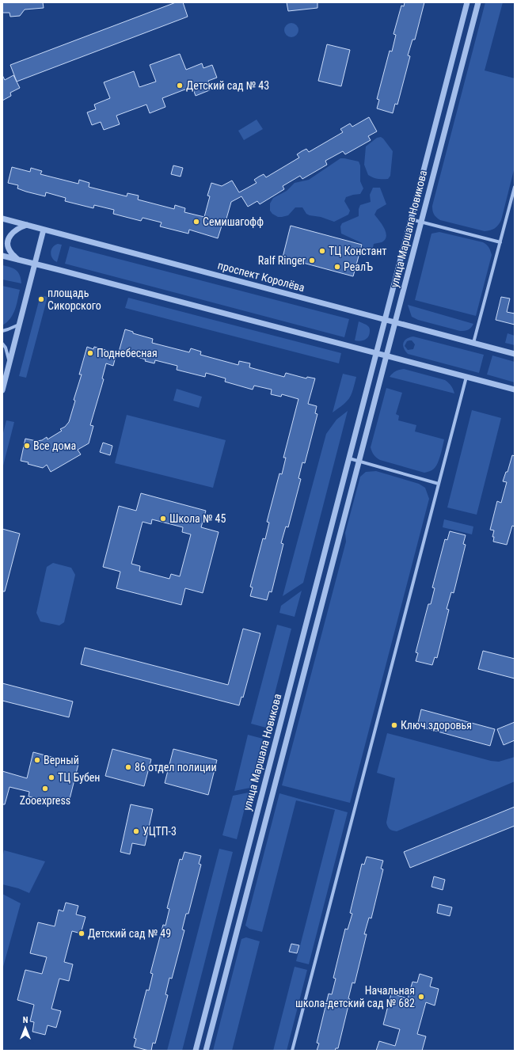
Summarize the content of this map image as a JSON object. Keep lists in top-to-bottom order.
{
  "streets": {
    "street": ["улица Маршала Новикова", "проспект Королёва"]
  },
  "crossings": [
    ["улица Маршала Новикова", "проспект Королёва"]
  ],
  "places": [
    "Детский сад № 43",
    "Семишагофф",
    "ТЦ Констант",
    "Ralf Ringer",
    "РеалЪ",
    "площадь Сикорского",
    "Поднебесная",
    "Все дома",
    "Школа № 45",
    "Ключ здоровья",
    "Верный",
    "86 отдел полиции",
    "ТЦ Бубен",
    "Zooexpress",
    "УЦТП-3",
    "Детский сад № 49",
    "Начальная школа-детский сад № 682"
  ],
  "north": "top"
}
